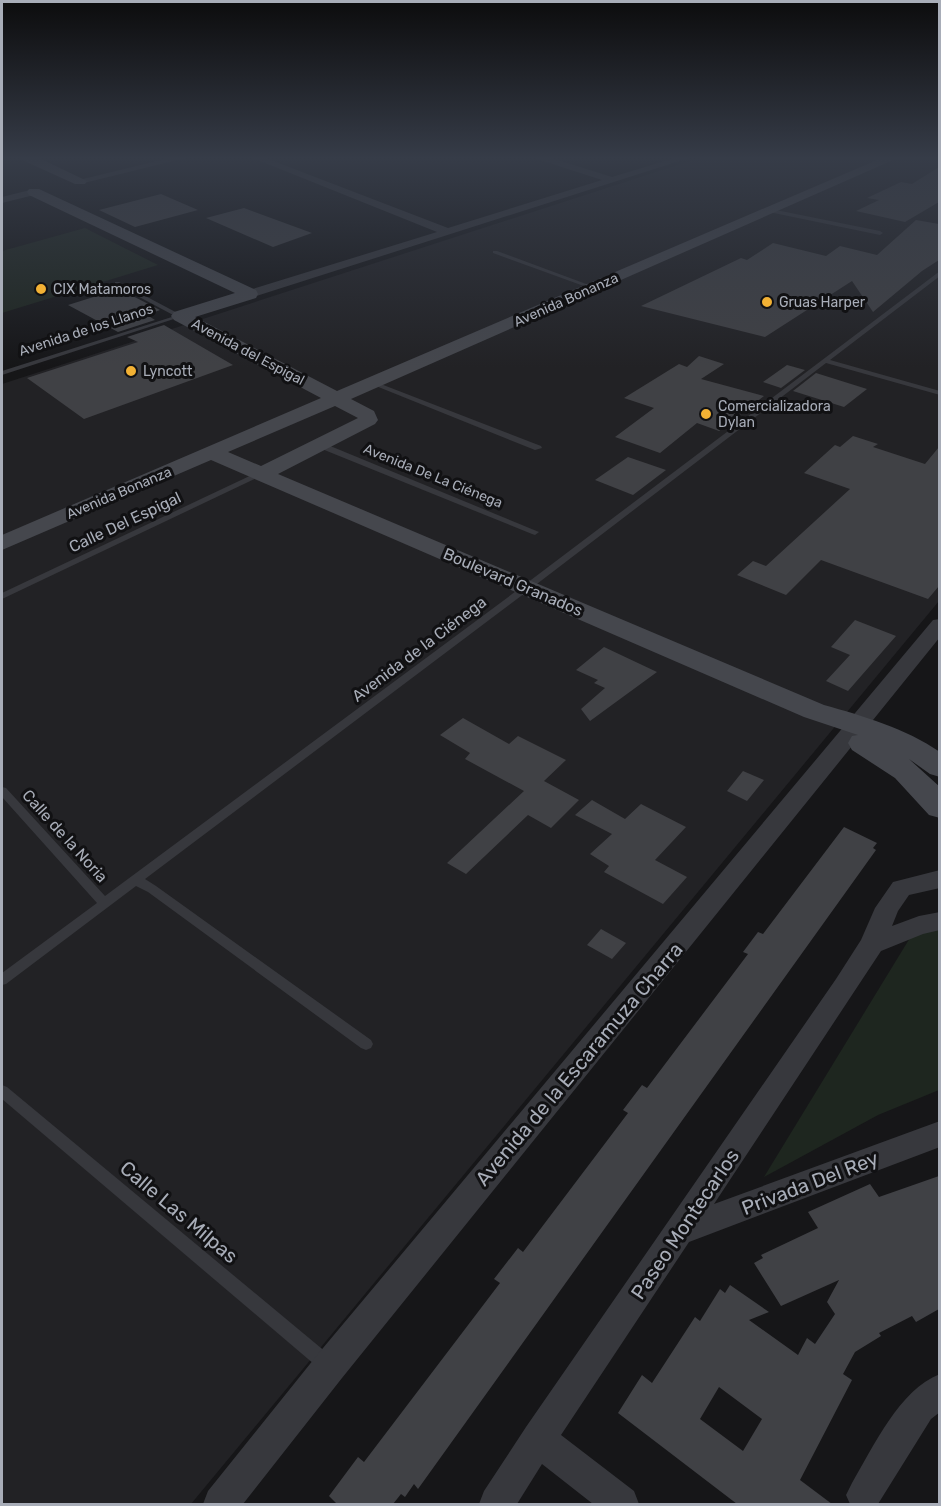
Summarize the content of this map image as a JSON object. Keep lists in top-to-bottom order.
{
  "streets": {
    "street": [
      "Avenida Bonanza",
      "Avenida del Espigal",
      "Boulevard Granados",
      "Avenida de la Escaramuza Charra",
      "Privada Del Rey",
      "Paseo Montecarlos"
    ],
    "lane": [
      "Avenida de los Llanos",
      "Avenida De La Ciénega",
      "Calle Del Espigal",
      "Avenida de la Ciénega",
      "Calle de la Noria",
      "Calle Las Milpas"
    ]
  },
  "crossings": [
    ["Avenida Bonanza", "Avenida del Espigal"],
    ["Avenida Bonanza", "Boulevard Granados"],
    ["Avenida de los Llanos", "Avenida del Espigal"],
    ["Calle Del Espigal", "Boulevard Granados"],
    ["Boulevard Granados", "Avenida de la Ciénega"],
    ["Boulevard Granados", "Avenida de la Escaramuza Charra"],
    ["Avenida de la Ciénega", "Calle de la Noria"],
    ["Avenida de la Escaramuza Charra", "Calle Las Milpas"],
    ["Privada Del Rey", "Paseo Montecarlos"]
  ],
  "places": [
    "CIX Matamoros",
    "Gruas Harper",
    "Lyncott",
    "Comercializadora Dylan"
  ]
}
